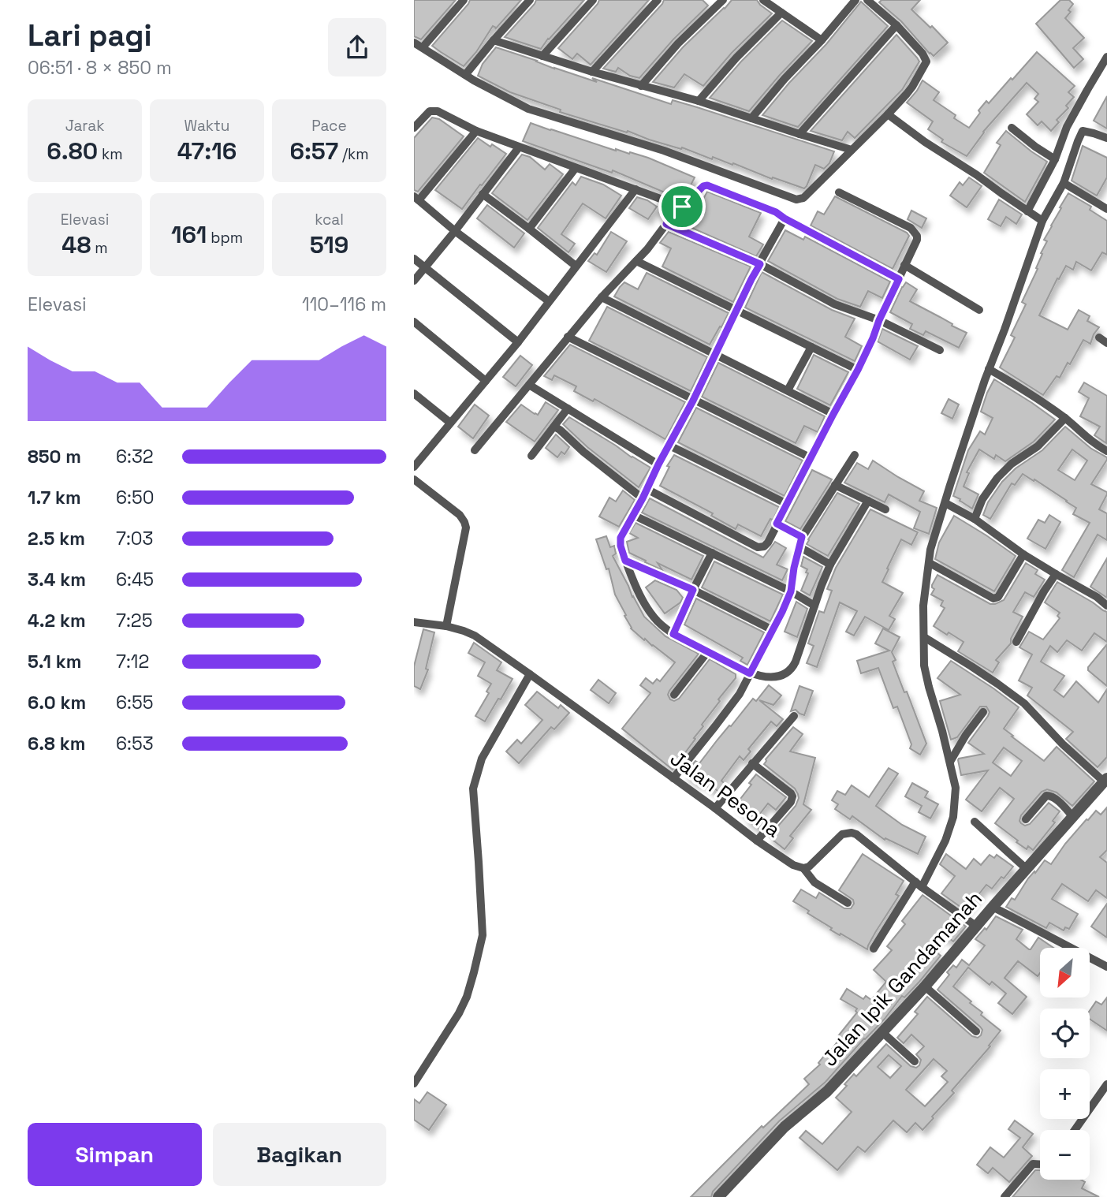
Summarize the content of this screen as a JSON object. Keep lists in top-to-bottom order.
{
  "streets": {
    "street": ["Jalan Pesona", "Jalan Ipik Gandamanah"]
  },
  "north": "bottom left",
  "page": {
    "heading": ["Lari pagi", "06:51 · 8 × 850 m"],
    "stats": [
      ["Jarak", "6.80 km"],
      ["Waktu", "47:16"],
      ["Pace", "6:57 /km"],
      ["Elevasi", "48 m"],
      ["161 bpm"],
      ["kcal", "519"]
    ],
    "chart": ["Elevasi", "110–116 m"],
    "list": [
      {
        "name": "850 m",
        "note": "6:32"
      },
      {
        "name": "1.7 km",
        "note": "6:50"
      },
      {
        "name": "2.5 km",
        "note": "7:03"
      },
      {
        "name": "3.4 km",
        "note": "6:45"
      },
      {
        "name": "4.2 km",
        "note": "7:25"
      },
      {
        "name": "5.1 km",
        "note": "7:12"
      },
      {
        "name": "6.0 km",
        "note": "6:55"
      },
      {
        "name": "6.8 km",
        "note": "6:53"
      }
    ],
    "map_buttons": ["+", "−"],
    "buttons": ["Simpan", "Bagikan"]
  }
}
